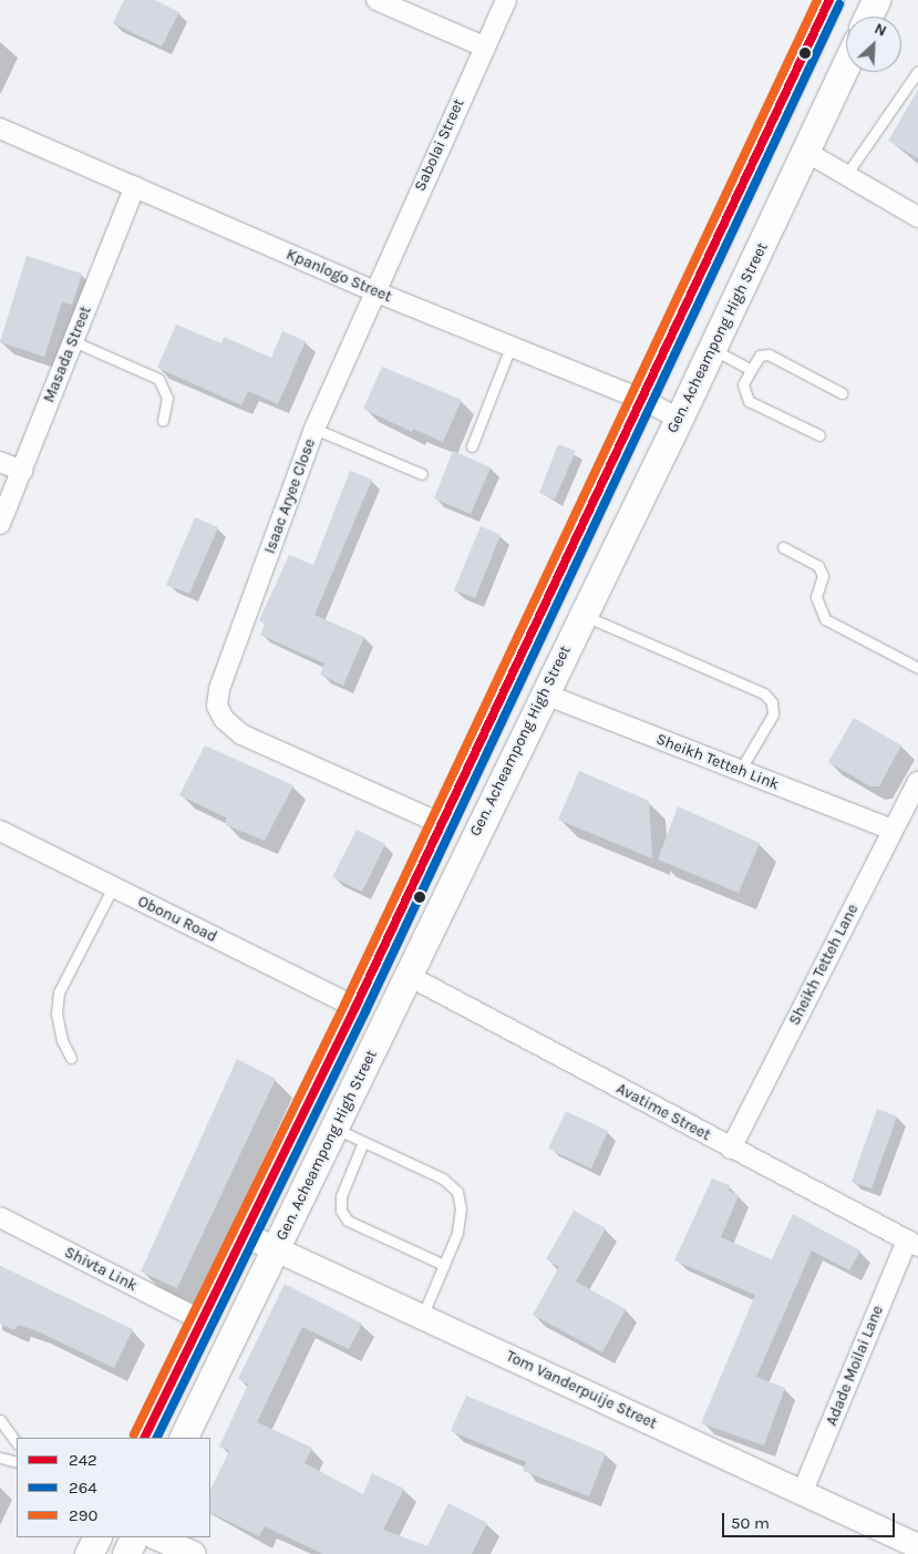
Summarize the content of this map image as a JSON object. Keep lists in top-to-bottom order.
{
  "streets": {
    "main road": ["Gen. Acheampong High Street"],
    "street": [
      "Sabolai Street",
      "Kpanlogo Street",
      "Masada Street",
      "Isaac Aryee Close",
      "Sheikh Tetteh Link",
      "Obonu Road",
      "Sheikh Tetteh Lane",
      "Avatime Street",
      "Shivta Link",
      "Adade Moilai Lane",
      "Tom Vanderpuije Street"
    ]
  },
  "crossings": [
    ["Sabolai Street", "Kpanlogo Street"],
    ["Sabolai Street", "Isaac Aryee Close"],
    ["Kpanlogo Street", "Gen. Acheampong High Street"],
    ["Kpanlogo Street", "Masada Street"],
    ["Kpanlogo Street", "Isaac Aryee Close"],
    ["Gen. Acheampong High Street", "Sheikh Tetteh Link"],
    ["Gen. Acheampong High Street", "Avatime Street"],
    ["Gen. Acheampong High Street", "Tom Vanderpuije Street"],
    ["Sheikh Tetteh Link", "Sheikh Tetteh Lane"],
    ["Sheikh Tetteh Lane", "Avatime Street"],
    ["Avatime Street", "Adade Moilai Lane"],
    ["Adade Moilai Lane", "Tom Vanderpuije Street"]
  ],
  "lines": ["transit line 242", "transit line 290", "transit line 264"],
  "legend": ["242", "264", "290"],
  "scale_bar": "50 m",
  "north": "top right"
}
